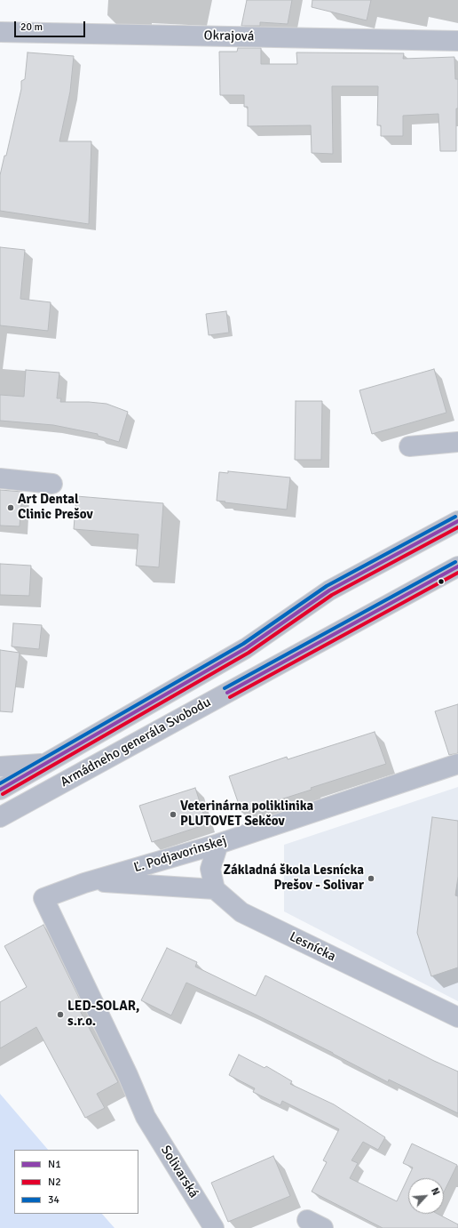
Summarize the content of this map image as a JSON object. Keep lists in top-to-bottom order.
{
  "streets": {
    "street": [
      "Okrajová",
      "Armádneho generála Svobodu",
      "Ľ. Podjavorinskej",
      "Lesnícka",
      "Solivarská"
    ]
  },
  "crossings": [
    ["Ľ. Podjavorinskej", "Solivarská"]
  ],
  "places": [
    "Art Dental Clinic Prešov",
    "Veterinárna poliklinika PLUTOVET Sekčov",
    "Základná škola Lesnícka Prešov - Solivar",
    "LED-SOLAR, s.r.o."
  ],
  "lines": ["transit line 34", "transit line N1", "transit line N2"],
  "legend": ["N1", "N2", "34"],
  "scale_bar": "20 m",
  "north": "top right"
}
